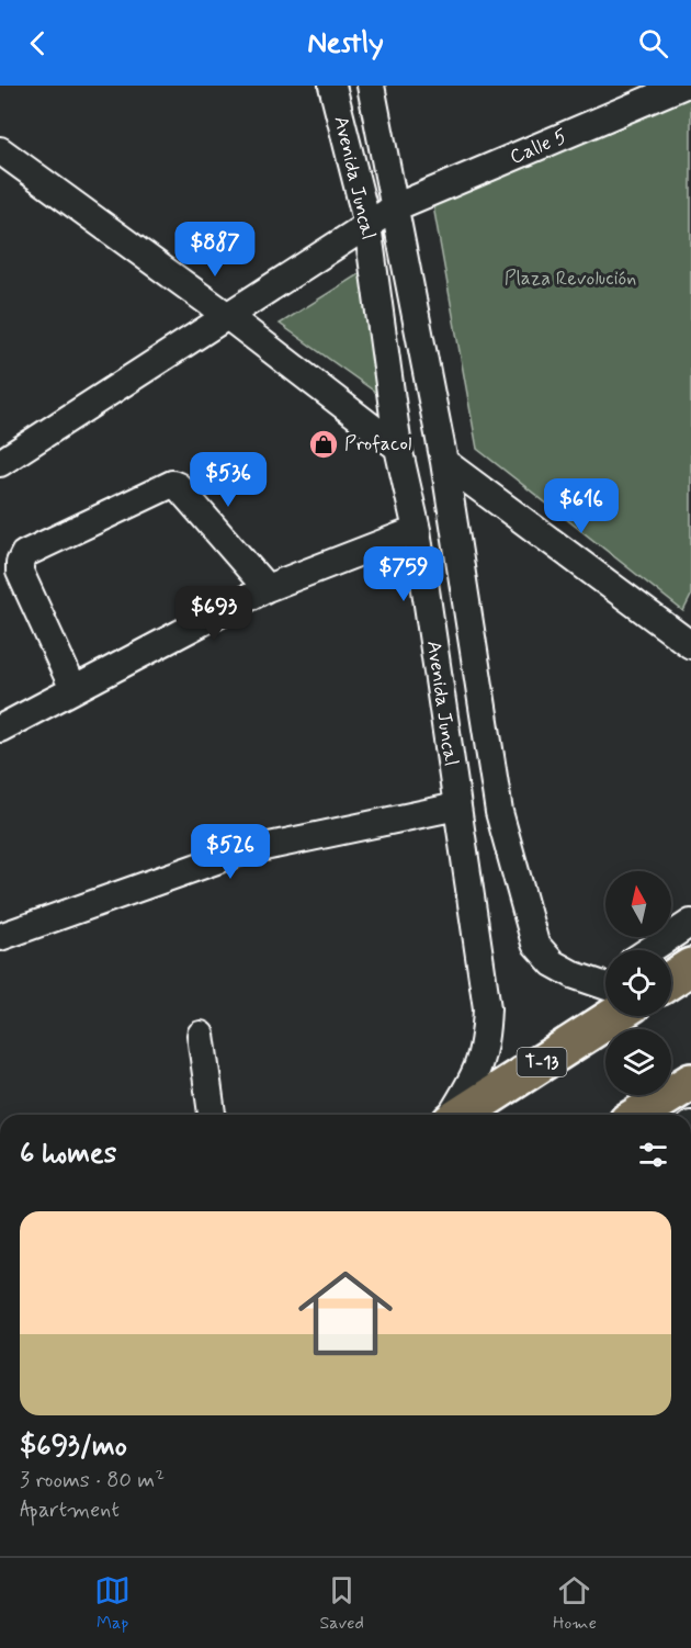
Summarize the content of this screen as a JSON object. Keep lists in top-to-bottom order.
{
  "streets": {
    "highway": ["T-13"],
    "street": ["Calle 5", "Avenida Juncal"]
  },
  "crossings": [
    ["Calle 5", "Avenida Juncal"]
  ],
  "parks": ["Plaza Revolución"],
  "places": {
    "shop": ["Profacol"]
  },
  "north": "top",
  "page": {
    "header": "Nestly",
    "price": [
      "$887",
      "$536",
      "$616",
      "$759",
      "$693",
      "$526"
    ],
    "heading": "6 homes",
    "list": [
      {
        "name": "$693/mo",
        "note": "3 rooms · 80 m² · Apartment"
      }
    ],
    "tabs": ["Map", "Saved", "Home"]
  }
}
